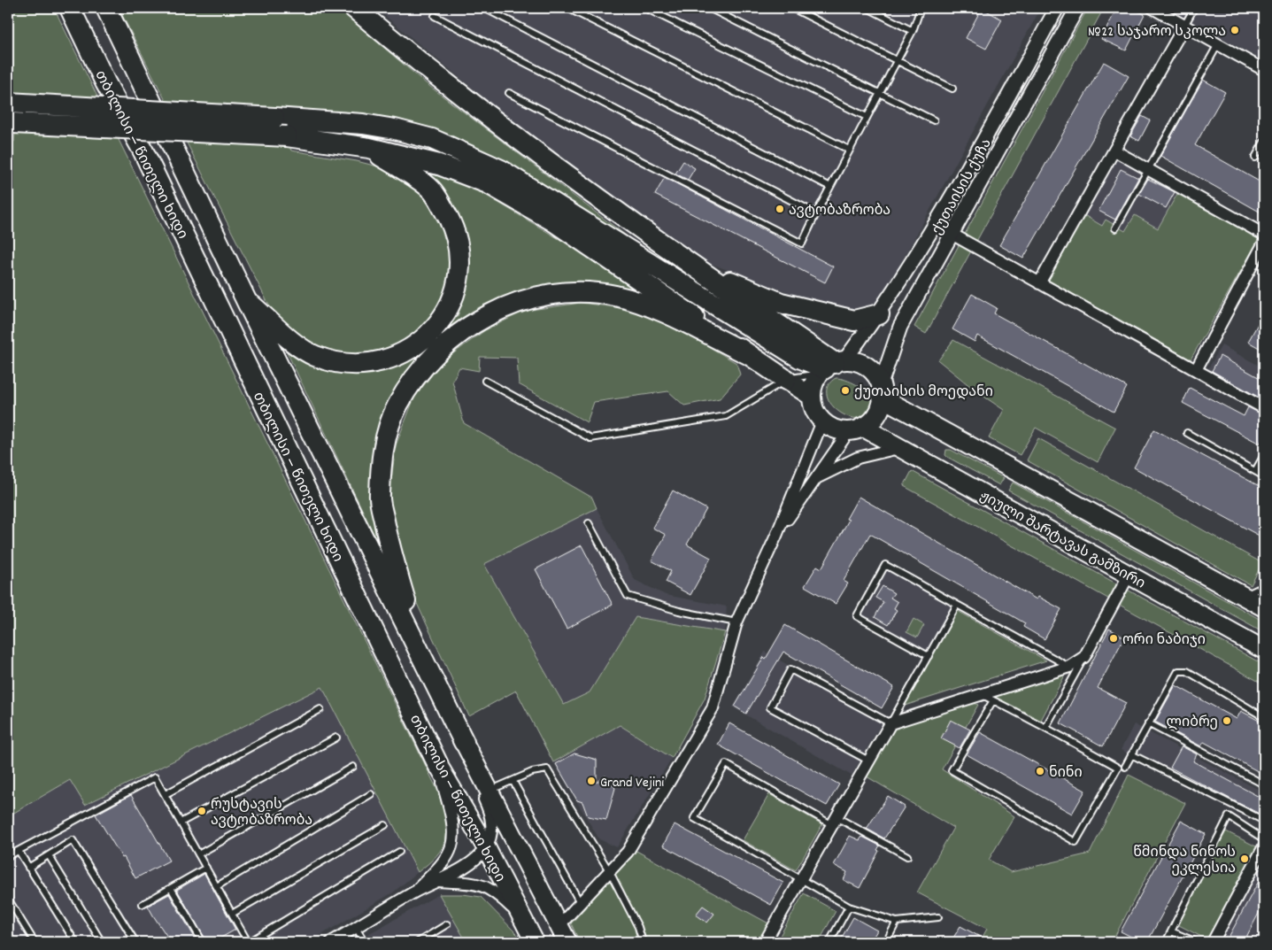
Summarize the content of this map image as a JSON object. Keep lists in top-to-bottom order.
{
  "streets": {
    "highway": ["თბილისი — წითელი ხიდი"],
    "main road": ["ჟიული შარტავას გამზირი"],
    "street": ["ქუთაისის ქუჩა"]
  },
  "crossings": [
    ["ქუთაისის ქუჩა", "ჟიული შარტავას გამზირი"]
  ],
  "places": [
    "№22 საჯარო სკოლა",
    "ავტობაზრობა",
    "ქუთაისის მოედანი",
    "ორი ნაბიჯი",
    "ლიბრე",
    "ნინი",
    "Grand Vejini",
    "რუსტავის ავტობაზრობა",
    "წმინდა ნინოს ეკლესია"
  ]
}
